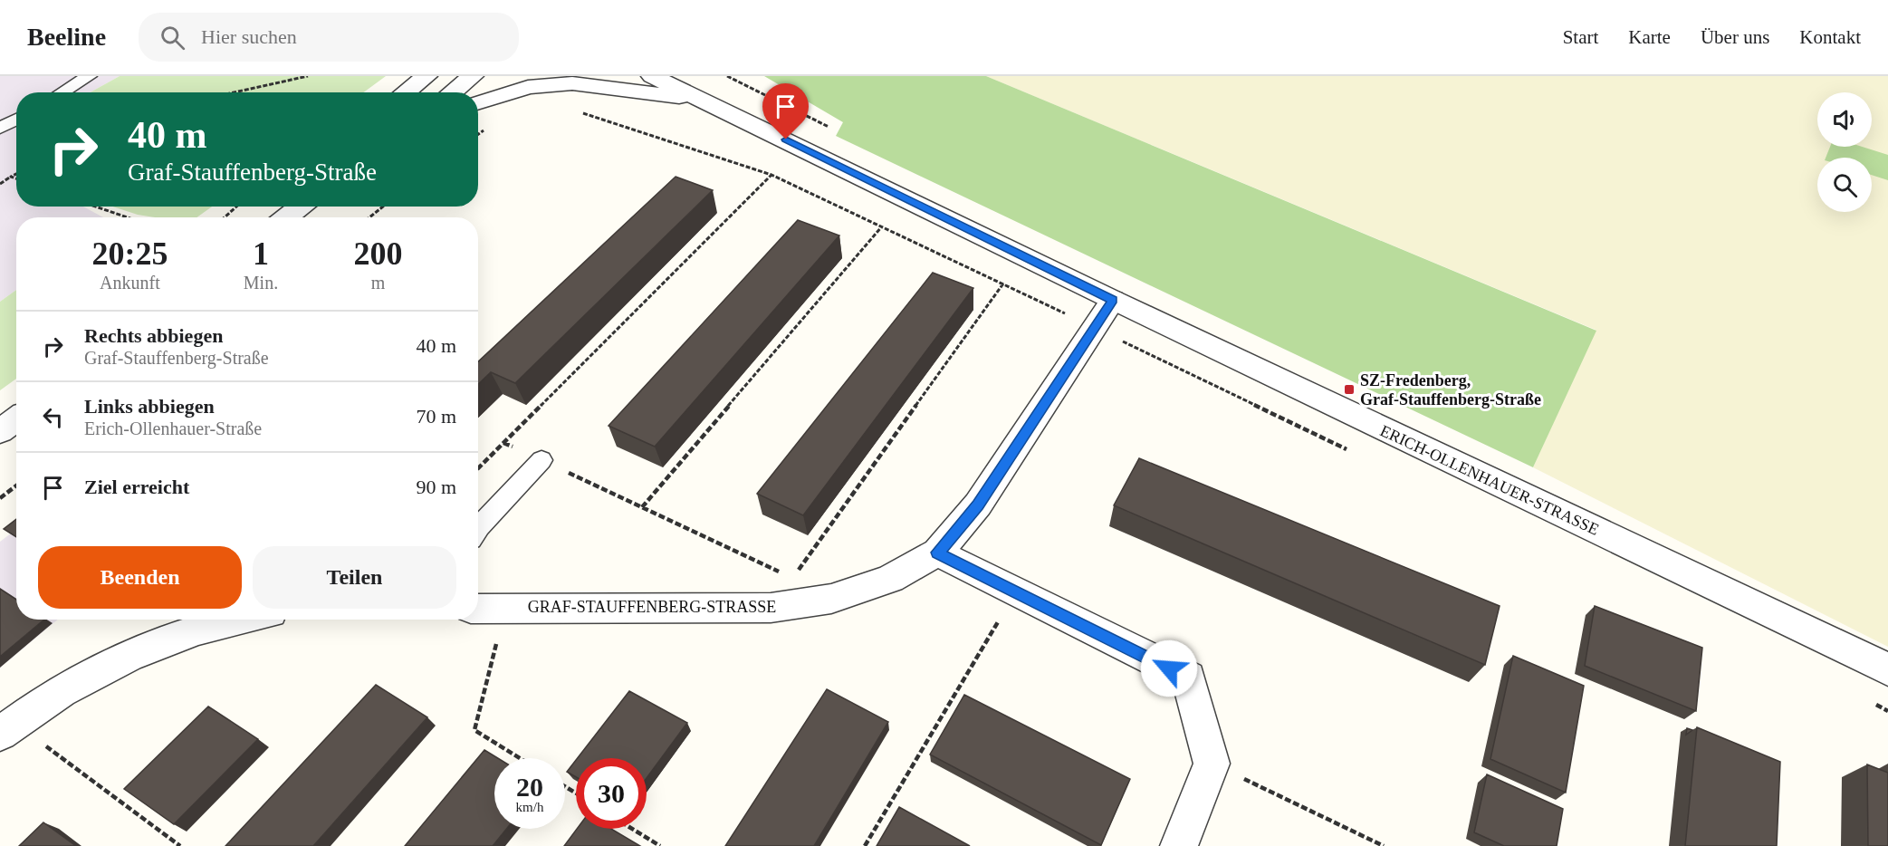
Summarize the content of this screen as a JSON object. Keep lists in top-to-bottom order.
{
  "streets": {
    "street": ["ERICH-OLLENHAUER-STRASSE", "GRAF-STAUFFENBERG-STRASSE"]
  },
  "crossings": [
    ["ERICH-OLLENHAUER-STRASSE", "GRAF-STAUFFENBERG-STRASSE"]
  ],
  "places": {
    "transit": ["SZ-Fredenberg, Graf-Stauffenberg-Straße"]
  },
  "page": {
    "header": "Beeline",
    "search": "Hier suchen",
    "nav": [
      "Start",
      "Karte",
      "Über uns",
      "Kontakt"
    ],
    "turn": ["40 m", "Graf-Stauffenberg-Straße"],
    "eta": [
      "20:25",
      "Ankunft",
      "1",
      "Min.",
      "200",
      "m"
    ],
    "list": [
      {
        "name": "Rechts abbiegen",
        "note": "Graf-Stauffenberg-Straße",
        "value": "40 m"
      },
      {
        "name": "Links abbiegen",
        "note": "Erich-Ollenhauer-Straße",
        "value": "70 m"
      },
      {
        "name": "Ziel erreicht",
        "value": "90 m"
      }
    ],
    "buttons": ["Beenden", "Teilen"],
    "speed": "20 km/h",
    "limit": "30"
  }
}
